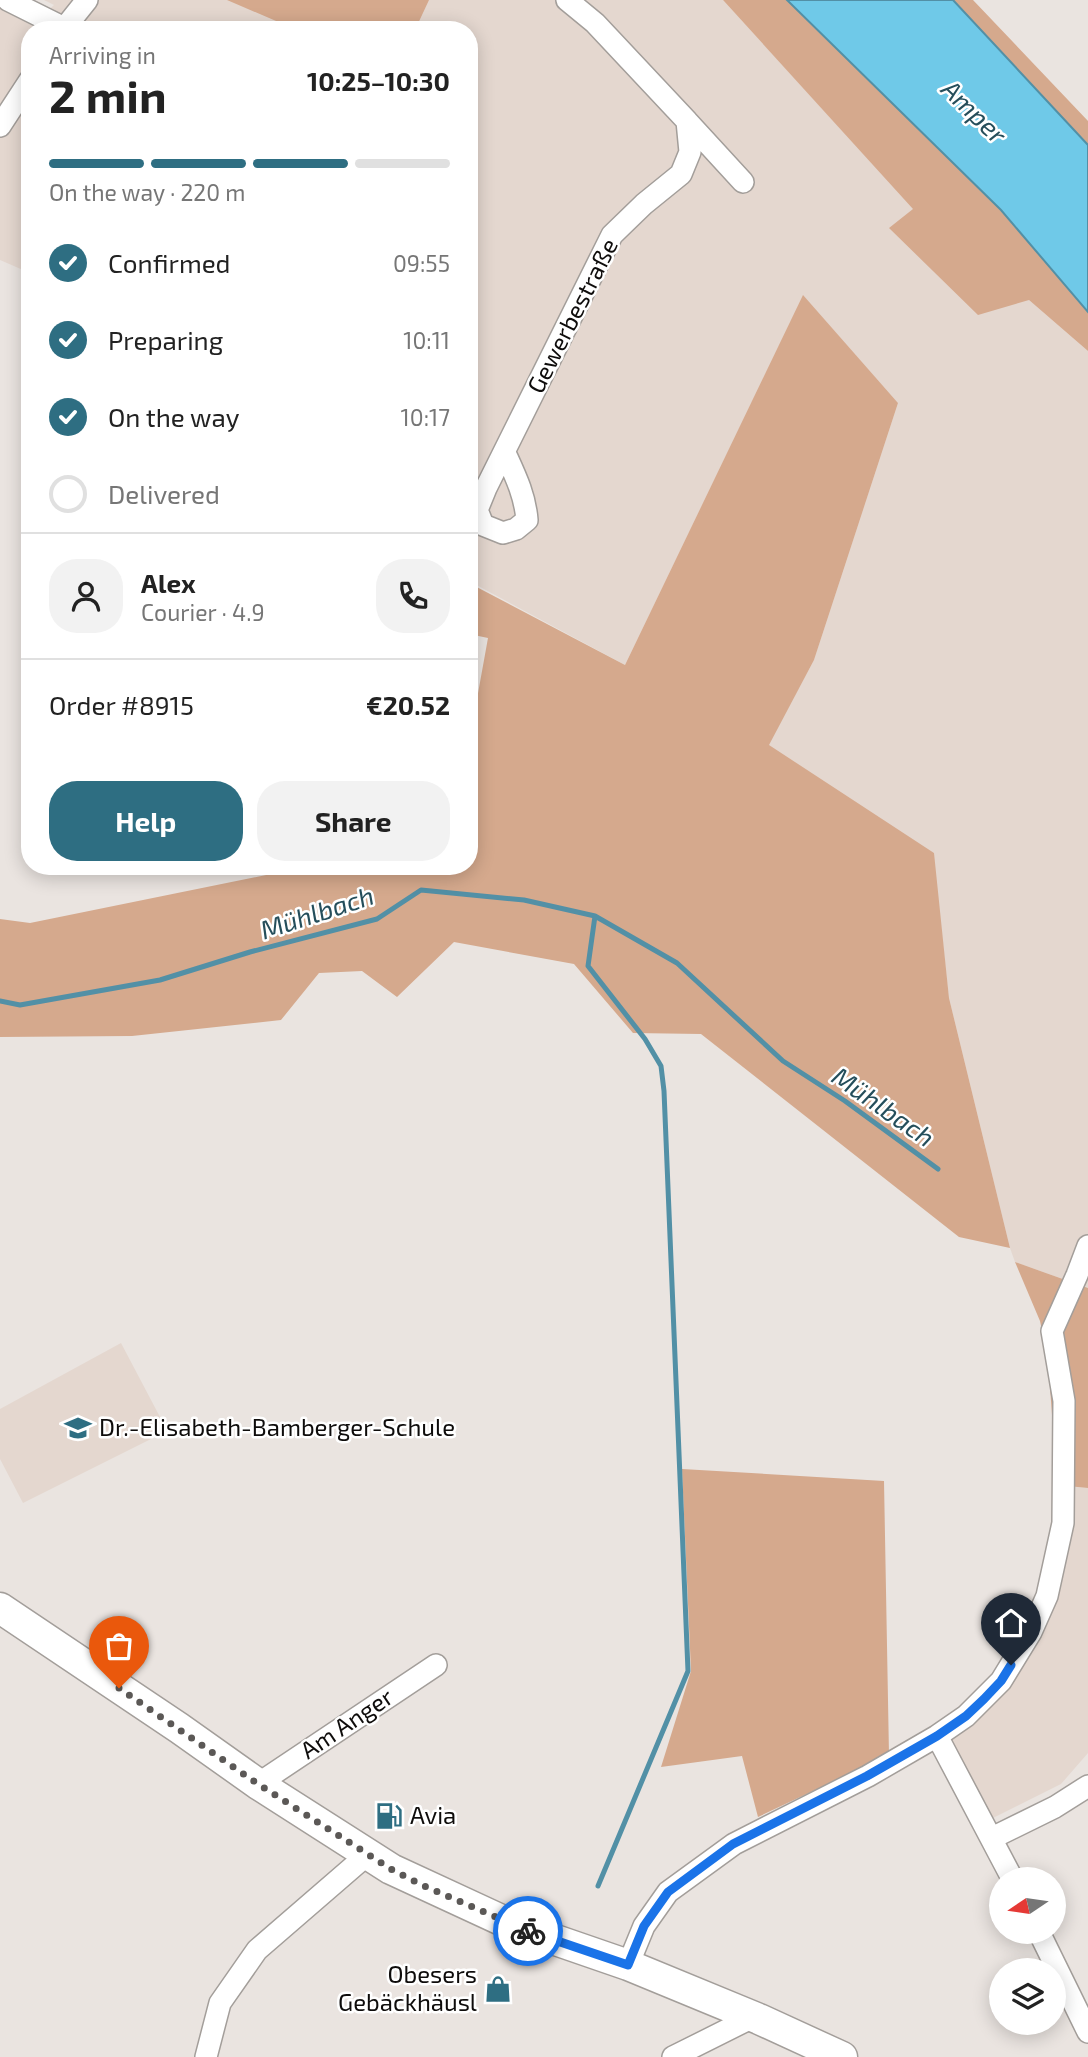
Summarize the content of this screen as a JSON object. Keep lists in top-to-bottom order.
{
  "streets": {
    "street": ["Gewerbestraße", "Am Anger"]
  },
  "water": ["Amper", "Mühlbach"],
  "places": {
    "school or university": ["Dr.-Elisabeth-Bamberger-Schule"],
    "fuel station": ["Avia"],
    "shop": ["Obesers Gebäckhäusl"]
  },
  "north": "left",
  "page": {
    "heading": ["2 min", "Arriving in", "10:25–10:30"],
    "panel": [
      "Alex",
      "Courier · 4.9",
      "Order #8915",
      "€20.52"
    ],
    "bar": "On the way · 220 m",
    "list": [
      ["Confirmed", "09:55"],
      ["Preparing", "10:11"],
      ["On the way", "10:17"],
      "Delivered"
    ],
    "buttons": ["Help", "Share"]
  }
}
